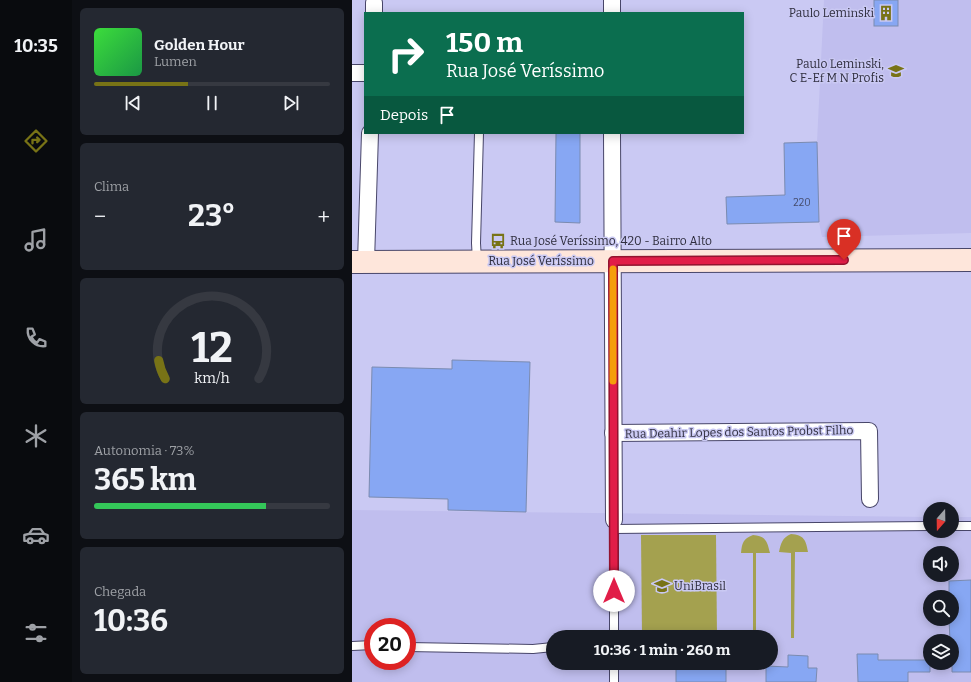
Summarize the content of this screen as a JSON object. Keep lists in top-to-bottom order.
{
  "streets": {
    "street": ["Rua José Veríssimo", "Rua Deahir Lopes dos Santos Probst Filho"]
  },
  "places": {
    "building": ["Paulo Leminski"],
    "school or university": ["Paulo Leminski, C E-Ef M N Profis", "UniBrasil"],
    "bus stop": ["Rua José Veríssimo, 420 - Bairro Alto"]
  },
  "house_numbers": ["220"],
  "north": "bottom",
  "page": {
    "tabs": "10:35",
    "turn": ["150 m", "Rua José Veríssimo"],
    "song": ["Golden Hour", "Lumen"],
    "then": "Depois",
    "tile": [
      "Clima",
      ["Autonomia · 73%", "365 km"],
      ["Chegada", "10:36"]
    ],
    "heat": ["−", "23°", "+"],
    "limit": "20",
    "trip": "10:36 · 1 min · 260 m",
    "gauge": ["12", "km/h"]
  }
}
